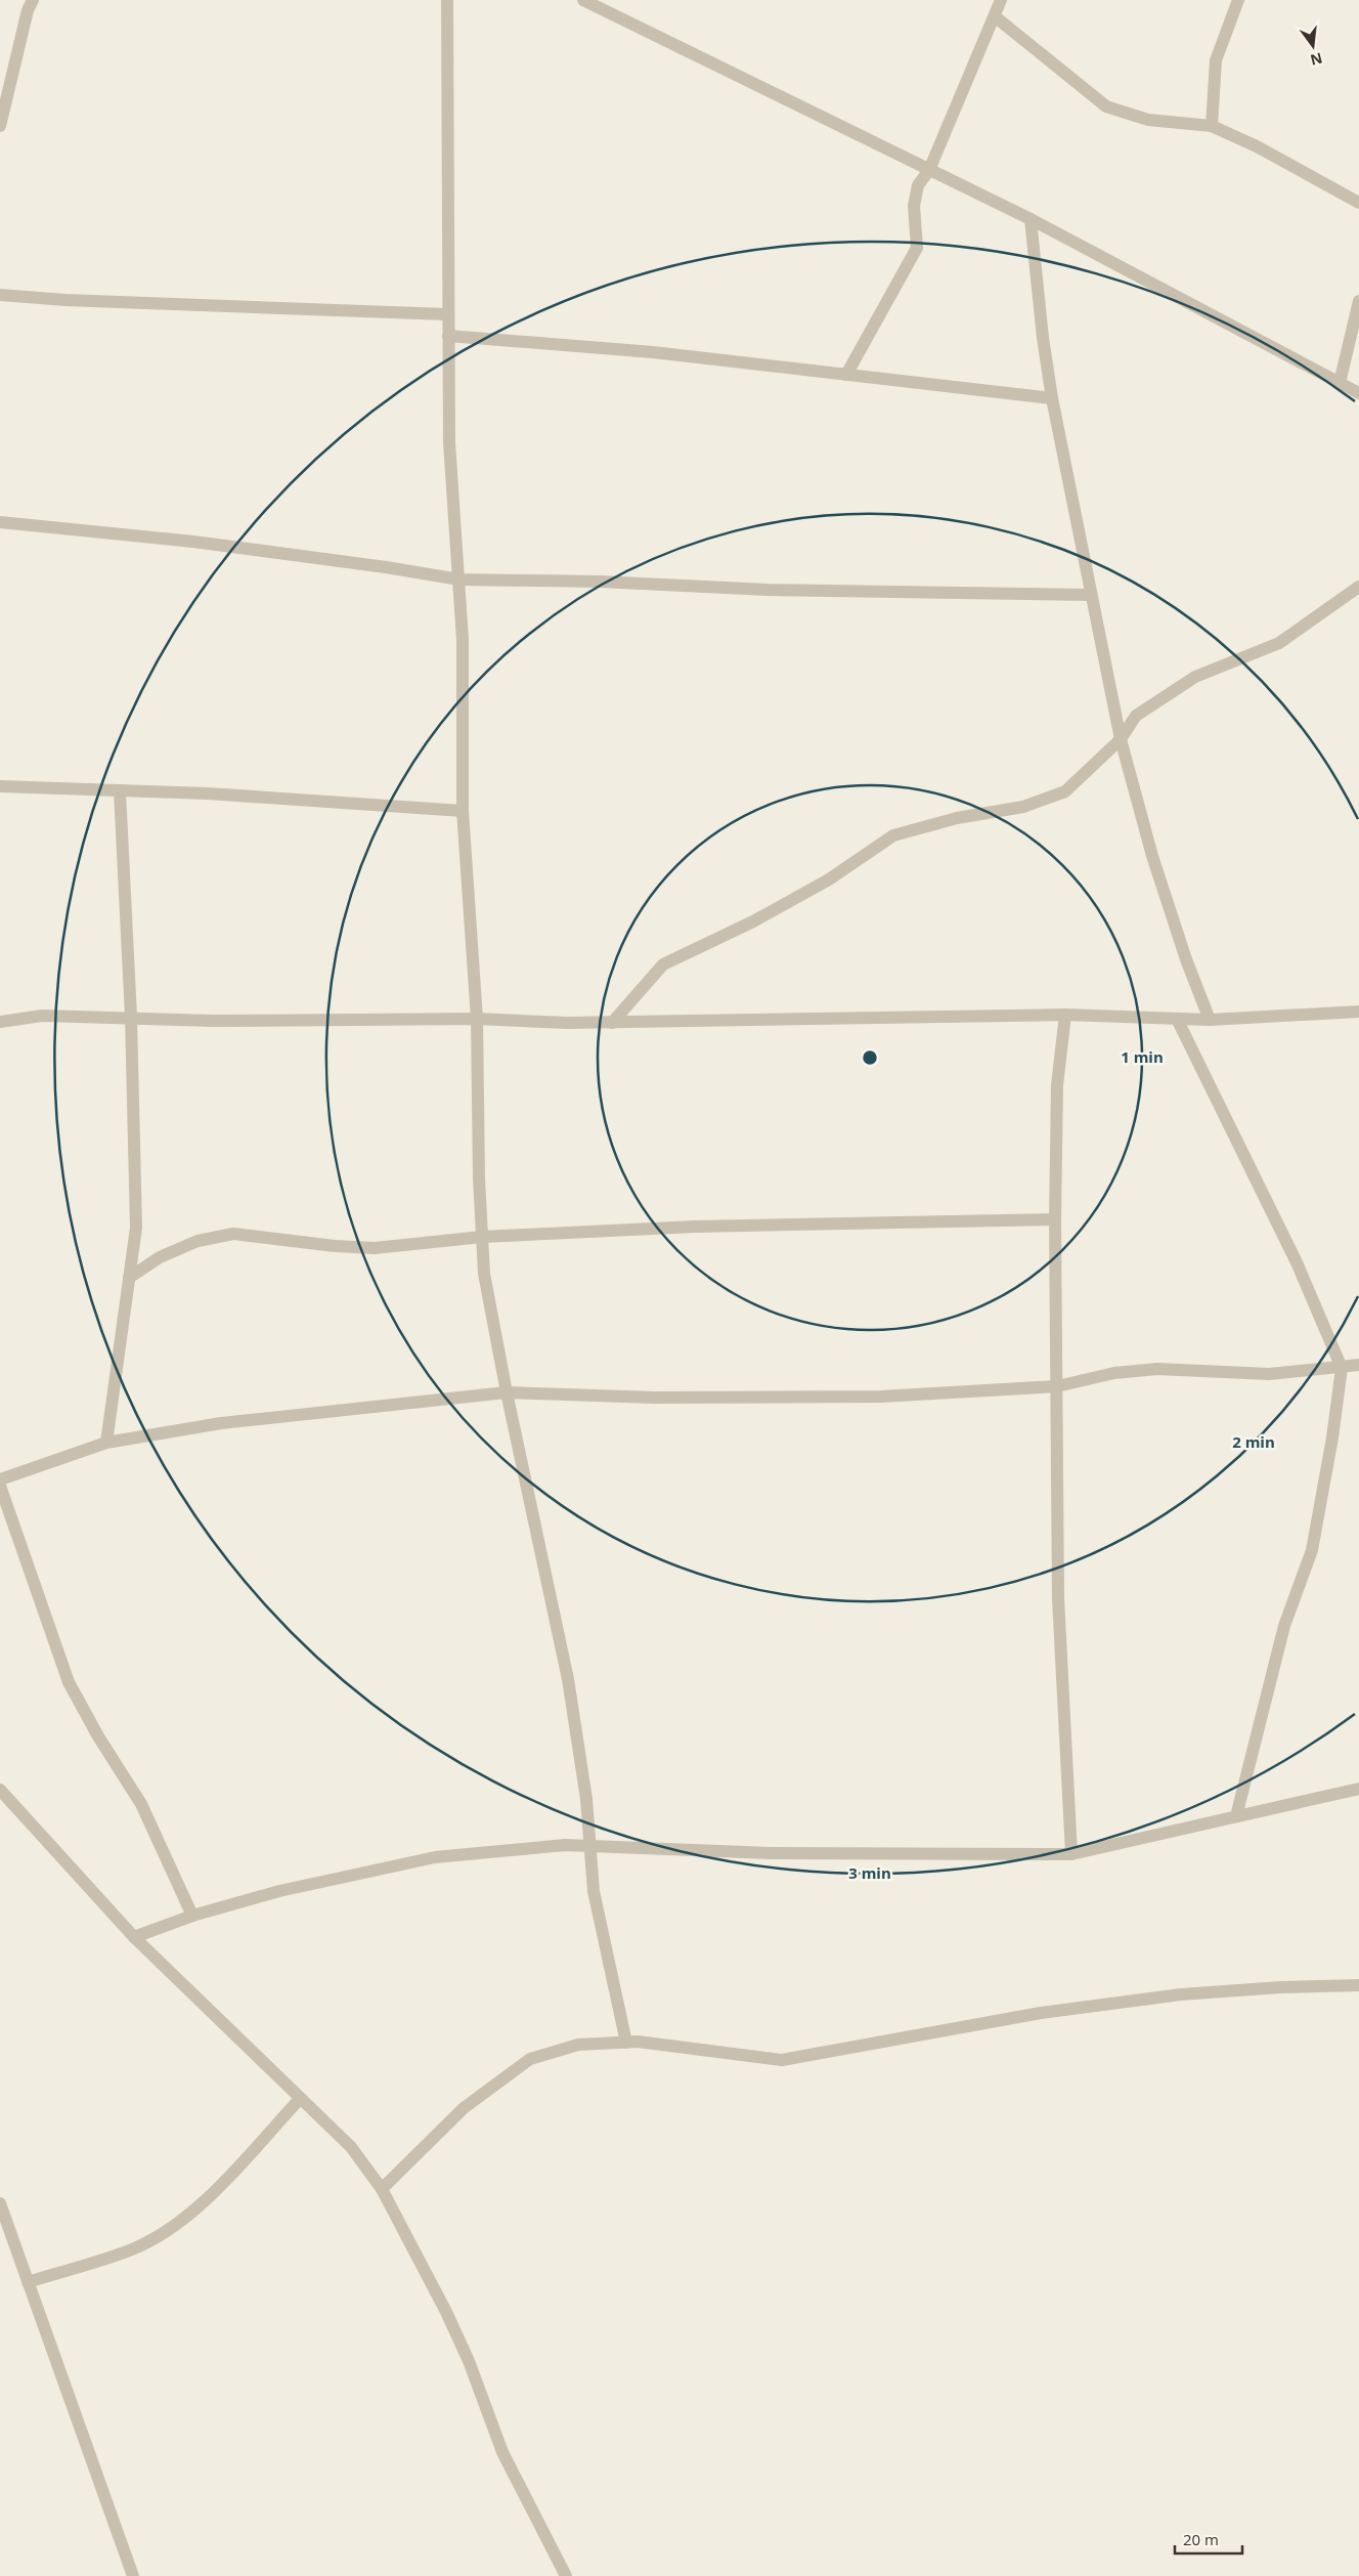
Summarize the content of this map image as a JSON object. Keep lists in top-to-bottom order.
{
  "scale_bar": "20 m",
  "north": "bottom",
  "rings": ["1 min", "2 min", "3 min"]
}
